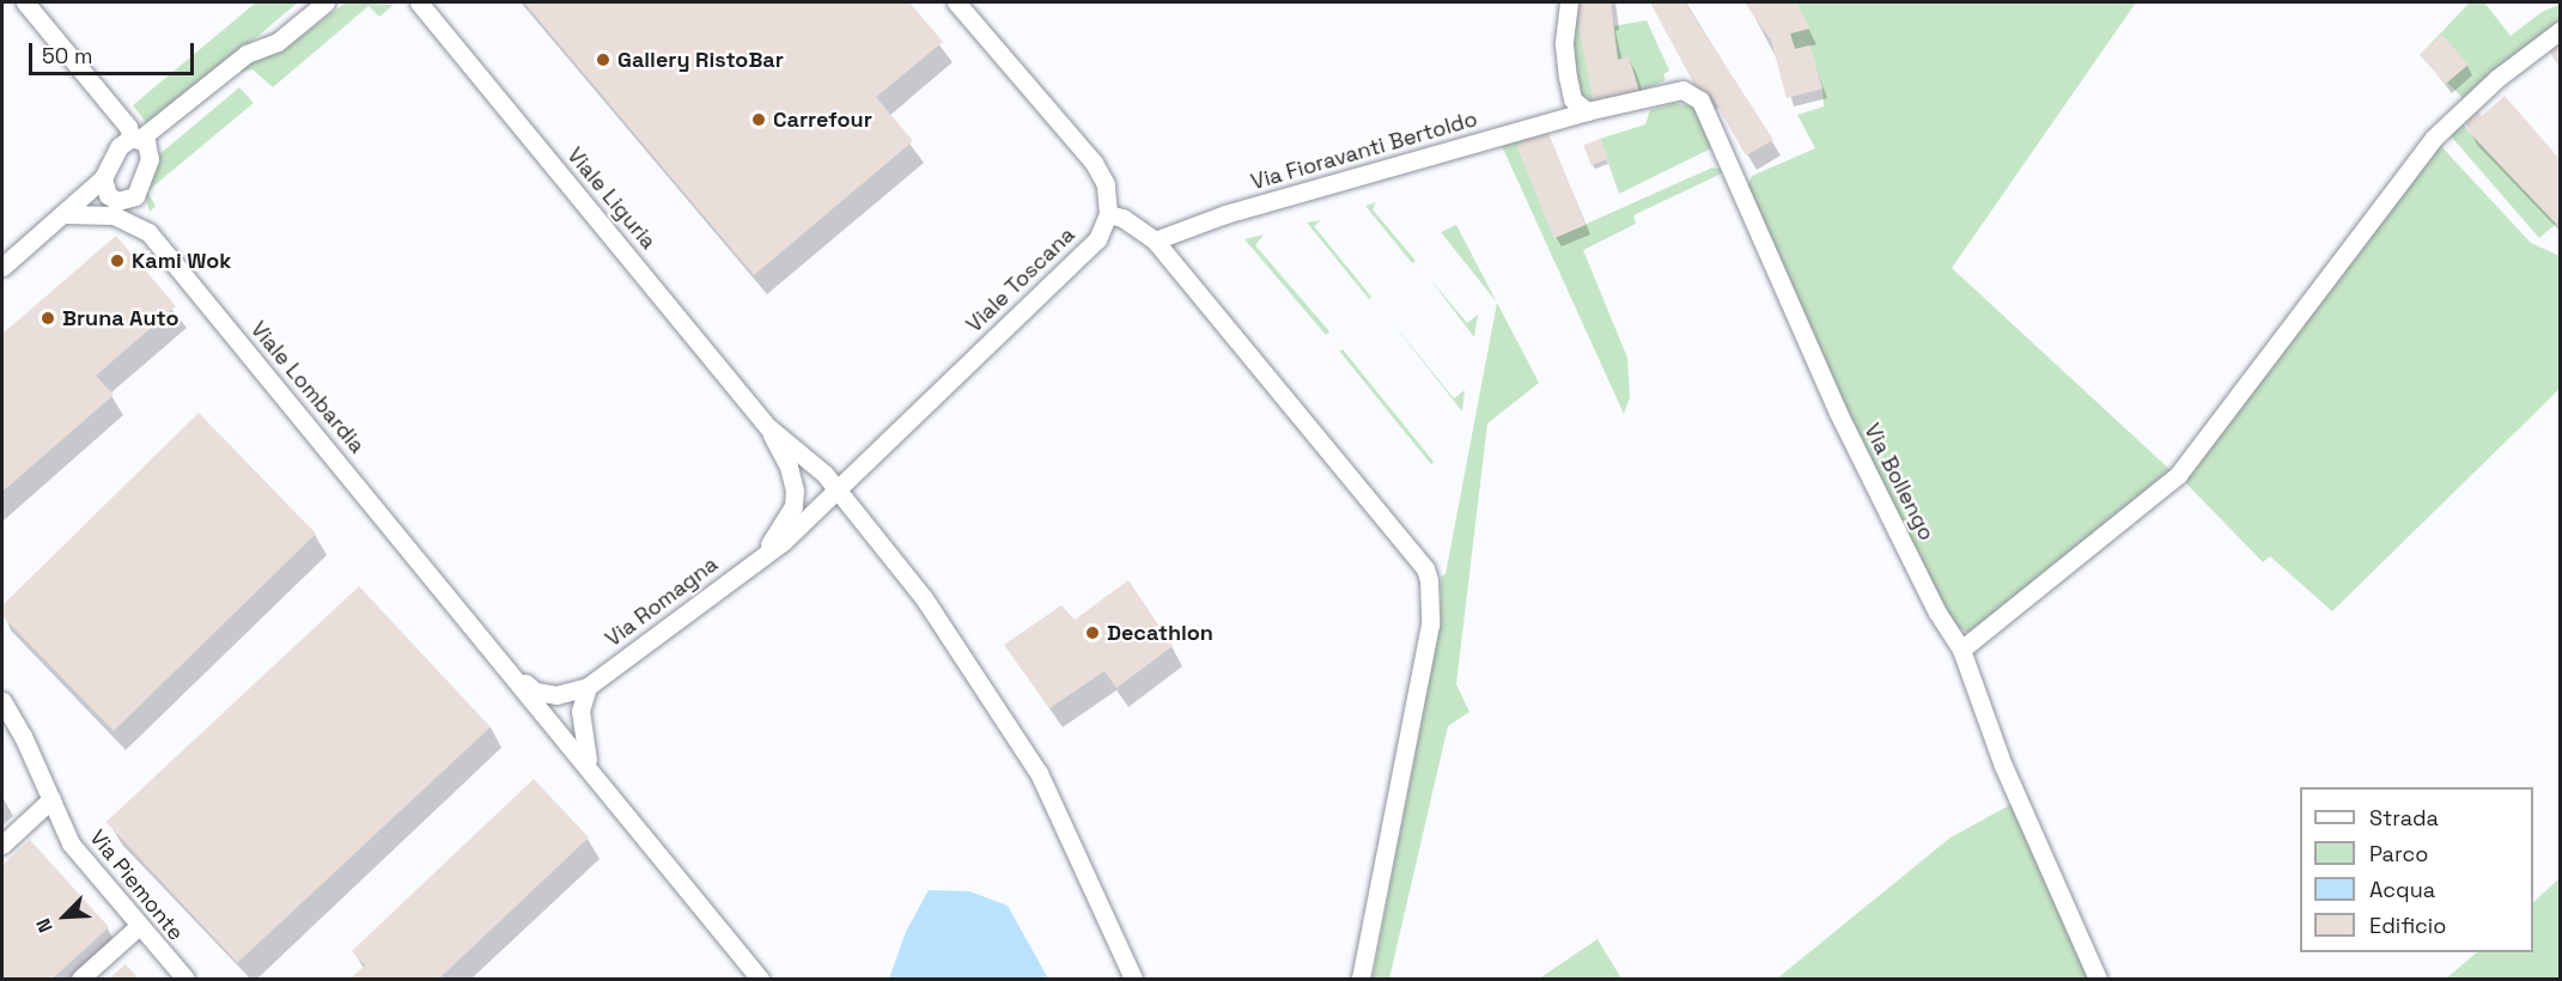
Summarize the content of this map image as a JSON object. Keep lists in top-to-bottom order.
{
  "streets": {
    "street": [
      "Via Fioravanti Bertoldo",
      "Viale Liguria",
      "Viale Toscana",
      "Viale Lombardia",
      "Via Bollengo",
      "Via Romagna",
      "Via Piemonte"
    ]
  },
  "crossings": [
    ["Via Fioravanti Bertoldo", "Via Bollengo"],
    ["Viale Toscana", "Via Romagna"]
  ],
  "places": [
    "Gallery RistoBar",
    "Carrefour",
    "Kami Wok",
    "Bruna Auto",
    "Decathlon"
  ],
  "legend": [
    "Strada",
    "Parco",
    "Acqua",
    "Edificio"
  ],
  "scale_bar": "50 m",
  "north": "bottom left"
}
